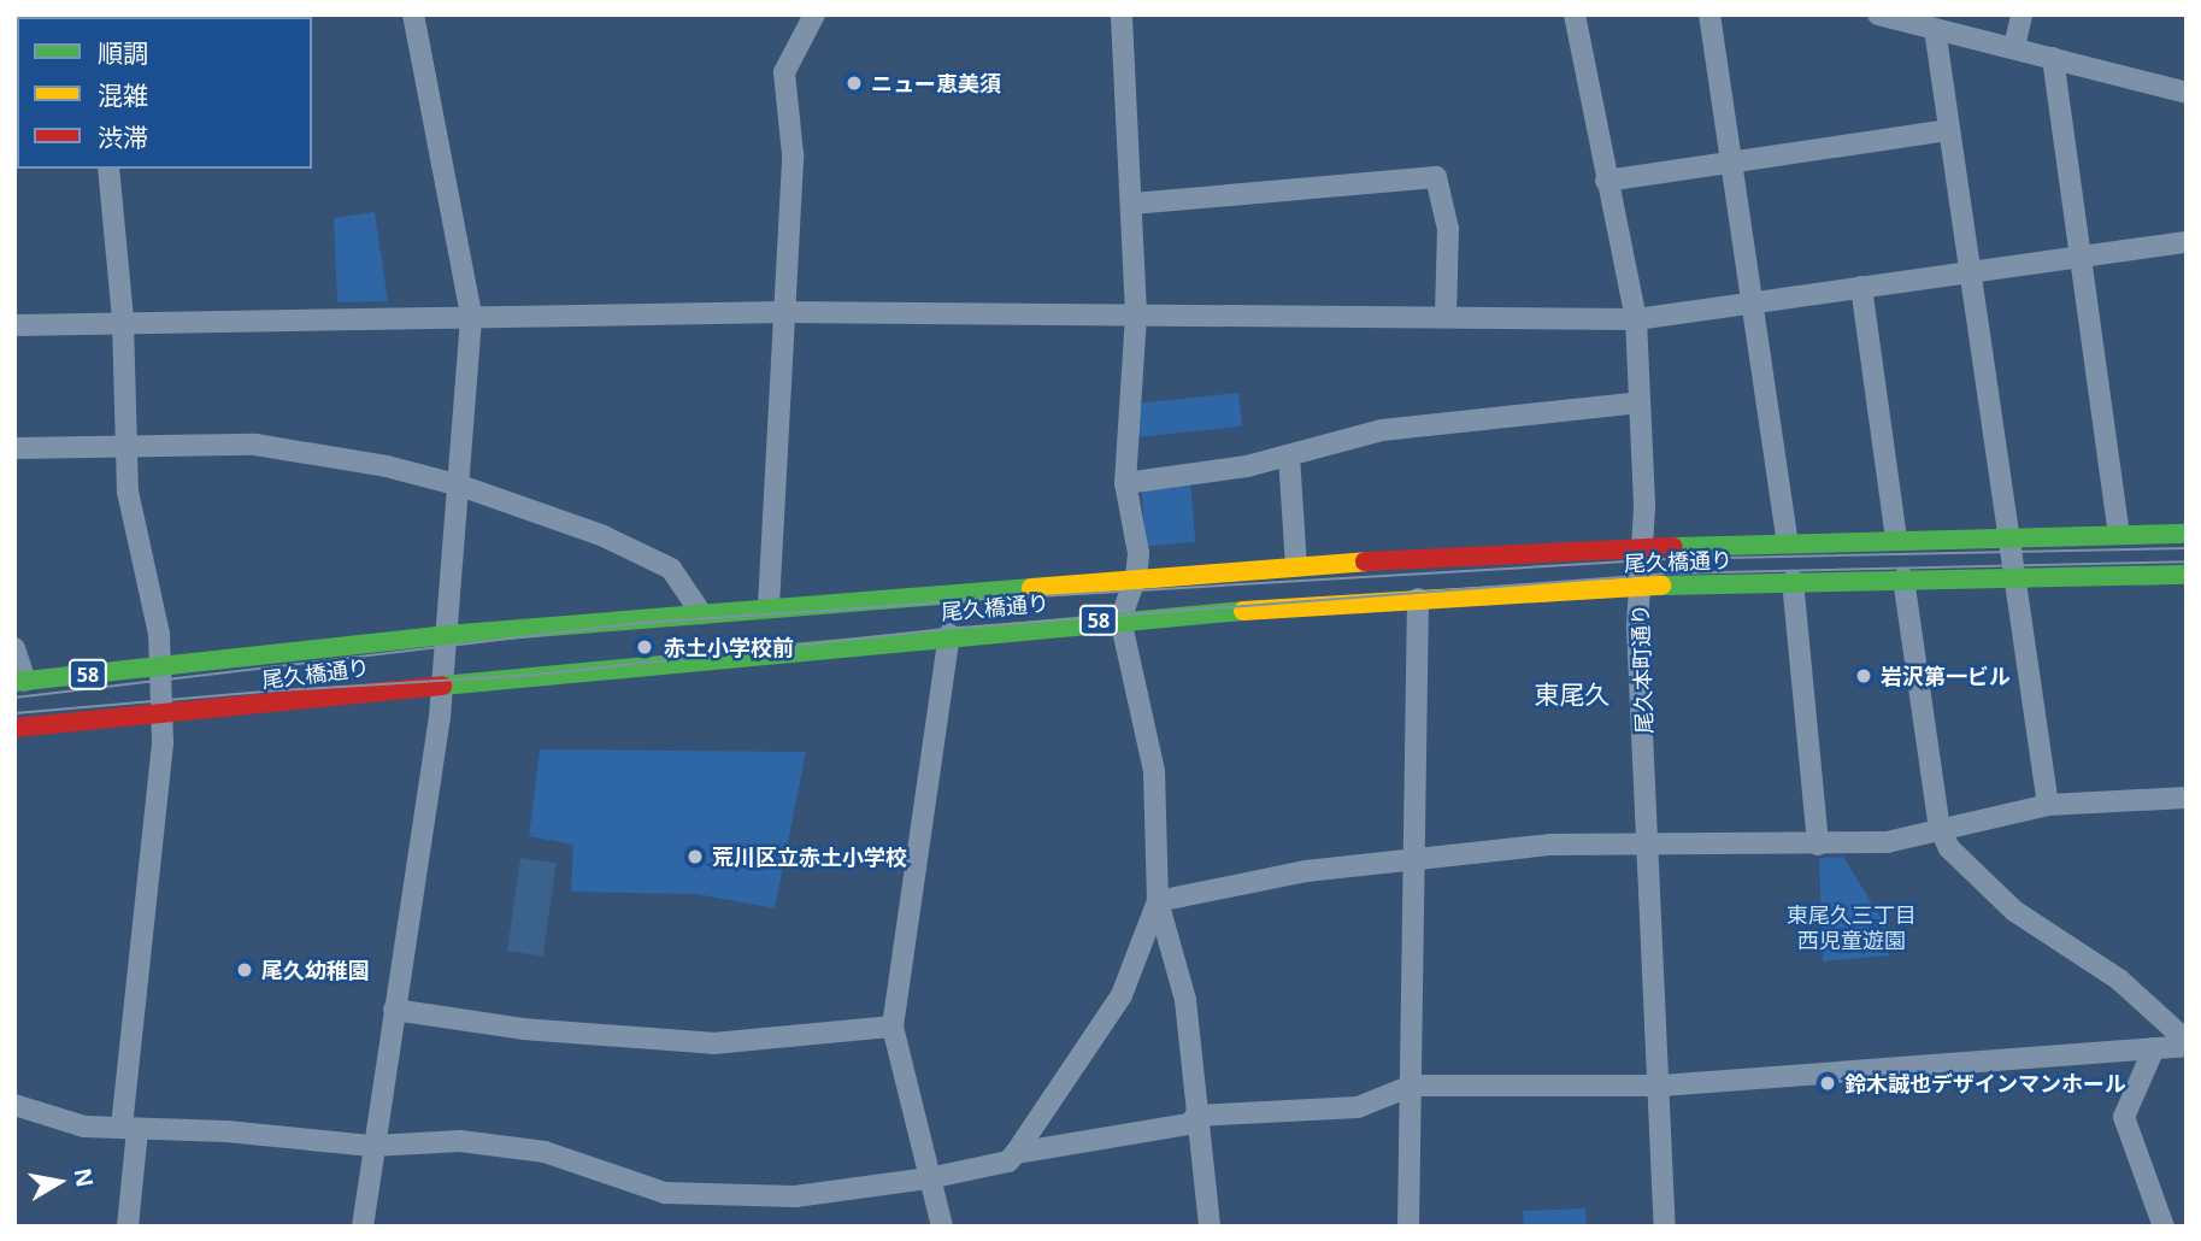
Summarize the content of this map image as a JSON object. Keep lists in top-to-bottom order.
{
  "streets": {
    "main road": ["尾久橋通り", "58"],
    "street": ["尾久本町通り"]
  },
  "crossings": [
    ["尾久橋通り", "尾久本町通り"]
  ],
  "districts": ["東尾久"],
  "parks": ["東尾久三丁目 西児童遊園"],
  "places": [
    "ニュー恵美須",
    "赤土小学校前",
    "岩沢第一ビル",
    "荒川区立赤土小学校",
    "尾久幼稚園",
    "鈴木誠也デザインマンホール"
  ],
  "legend": ["順調", "混雑", "渋滞"],
  "north": "right"
}
